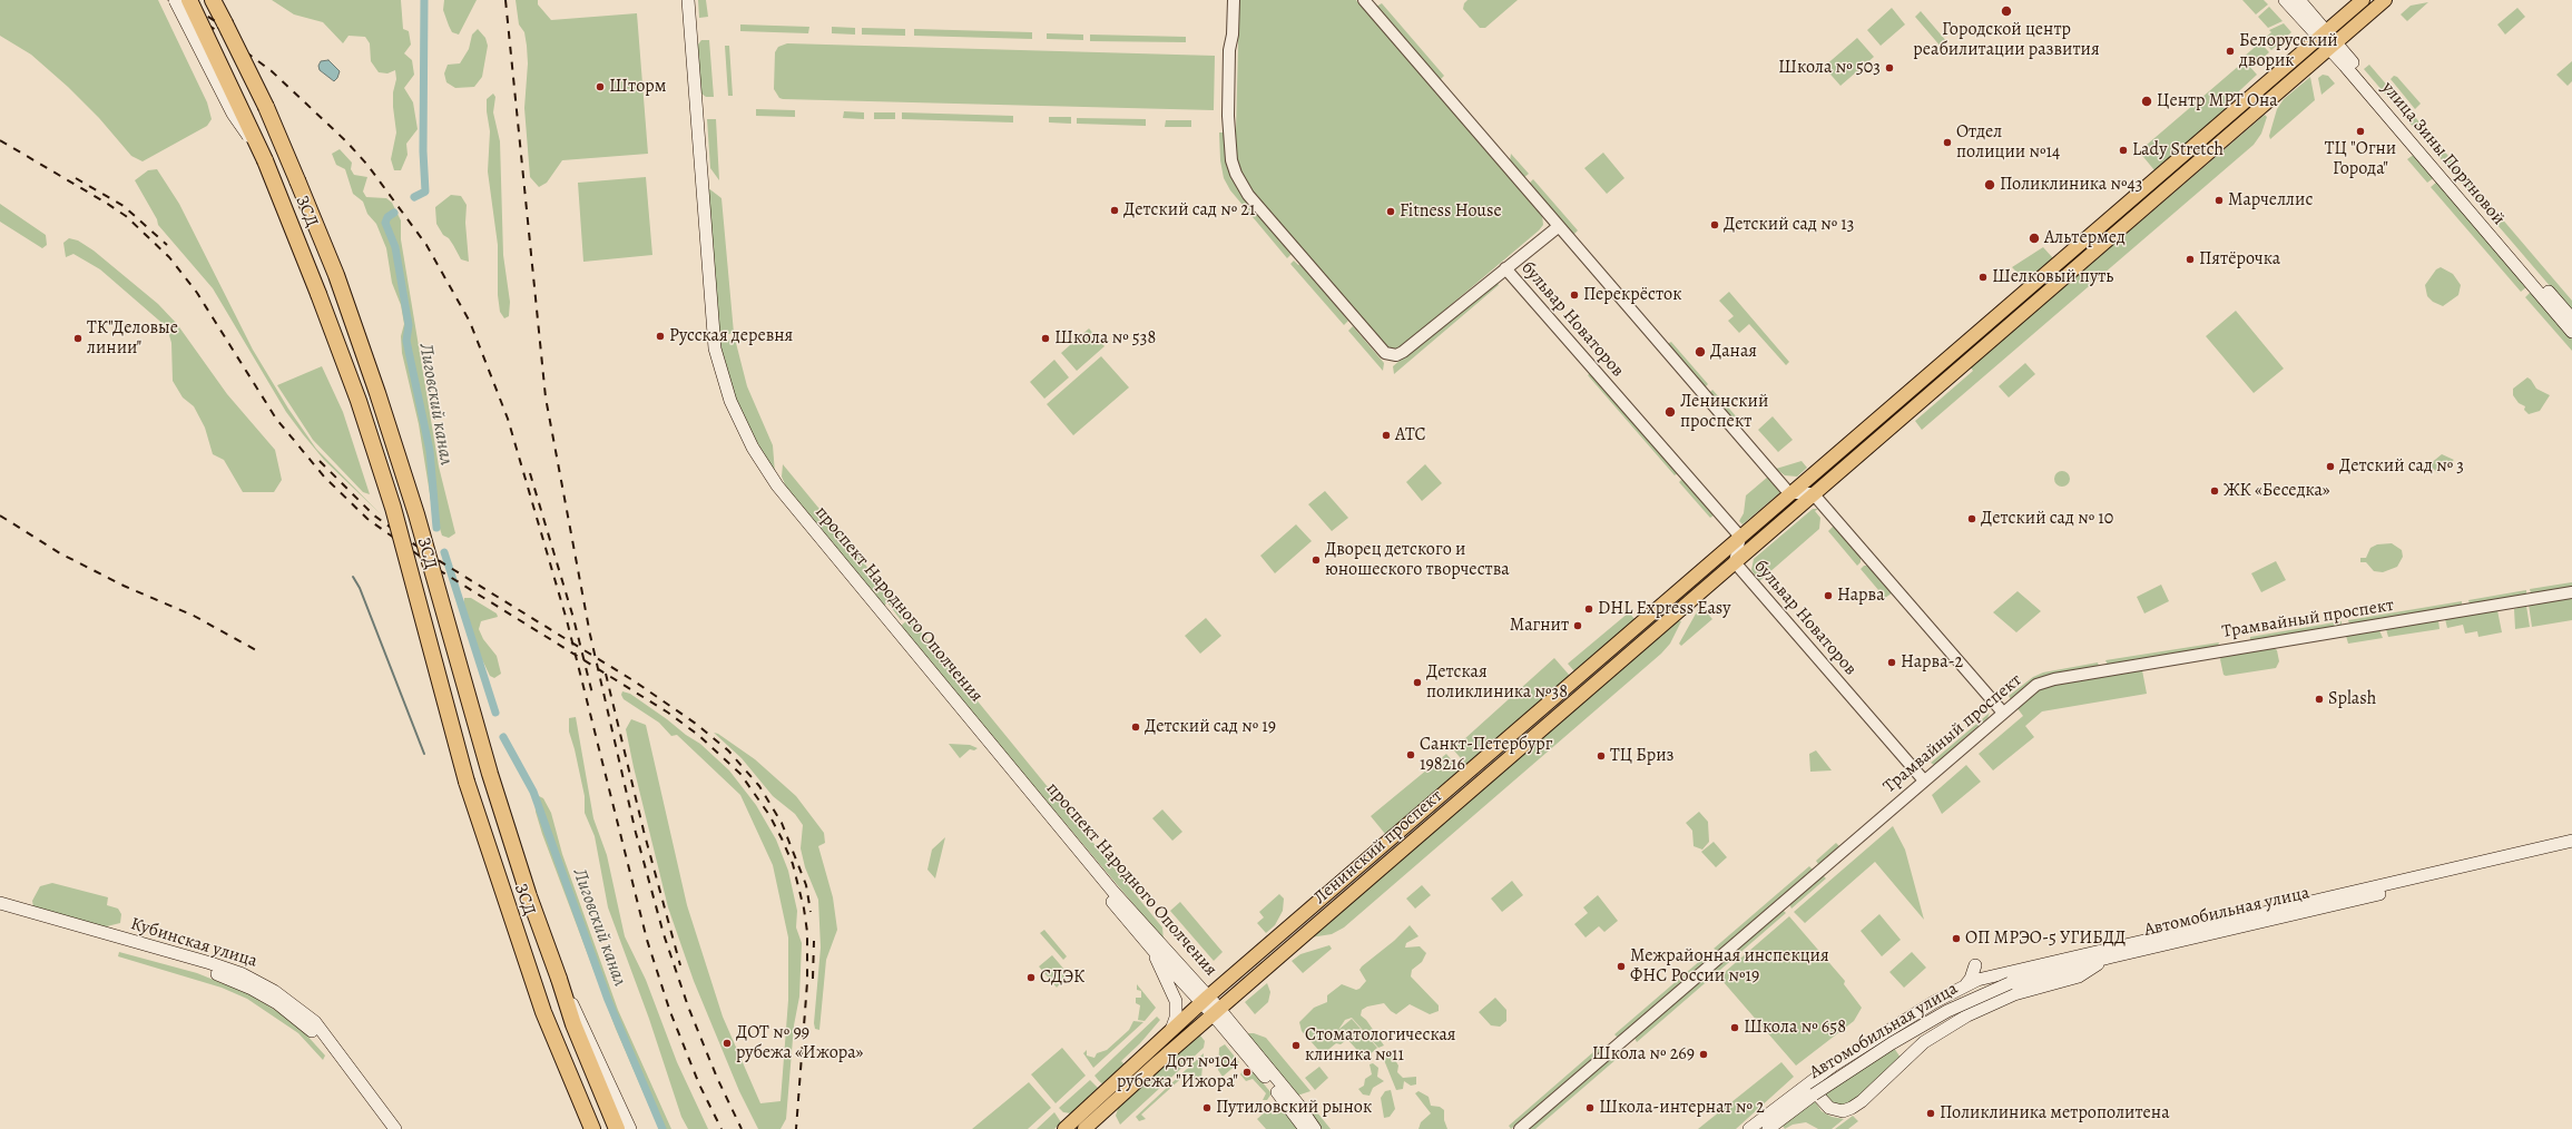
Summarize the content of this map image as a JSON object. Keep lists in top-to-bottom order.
{
  "streets": {
    "highway": ["ЗСД"],
    "main road": [
      "улица Зины Портновой",
      "проспект Народного Ополчения",
      "Ленинский проспект",
      "Автомобильная улица",
      "Кубинская улица"
    ],
    "street": ["бульвар Новаторов", "Трамвайный проспект"]
  },
  "crossings": [
    ["улица Зины Портновой", "Ленинский проспект"],
    ["бульвар Новаторов", "Трамвайный проспект"],
    ["бульвар Новаторов", "Ленинский проспект"],
    ["проспект Народного Ополчения", "Ленинский проспект"]
  ],
  "water": ["Лиговский канал"],
  "places": [
    "Городской центр реабилитации развития",
    "Белорусский дворик",
    "Школа № 503",
    "Шторм",
    "Центр МРТ Она",
    "ТЦ \"Огни Города\"",
    "Отдел полиции №14",
    "Lady Stretch",
    "Поликлиника №43",
    "Марчеллис",
    "Детский сад № 21",
    "Fitness House",
    "Детский сад № 13",
    "Альтермед",
    "Пятёрочка",
    "Шелковый путь",
    "Перекрёсток",
    "Русская деревня",
    "ТК\"Деловые линии\"",
    "Школа № 538",
    "Даная",
    "Ленинский проспект",
    "АТС",
    "Детский сад № 3",
    "ЖК «Беседка»",
    "Детский сад № 10",
    "Дворец детского и юношеского творчества",
    "Нарва",
    "DHL Express Easy",
    "Магнит",
    "Нарва-2",
    "Детская поликлиника №38",
    "Splash",
    "Детский сад № 19",
    "Санкт-Петербург 198216",
    "ТЦ Бриз",
    "ОП МРЭО-5 УГИБДД",
    "Межрайонная инспекция ФНС России №19",
    "СДЭК",
    "Школа № 658",
    "ДОТ № 99 рубежа «Ижора»",
    "Стоматологическая клиника №11",
    "Школа № 269",
    "Дот №104 рубежа \"Ижора\"",
    "Путиловский рынок",
    "Школа-интернат № 2",
    "Поликлиника метрополитена"
  ]
}
